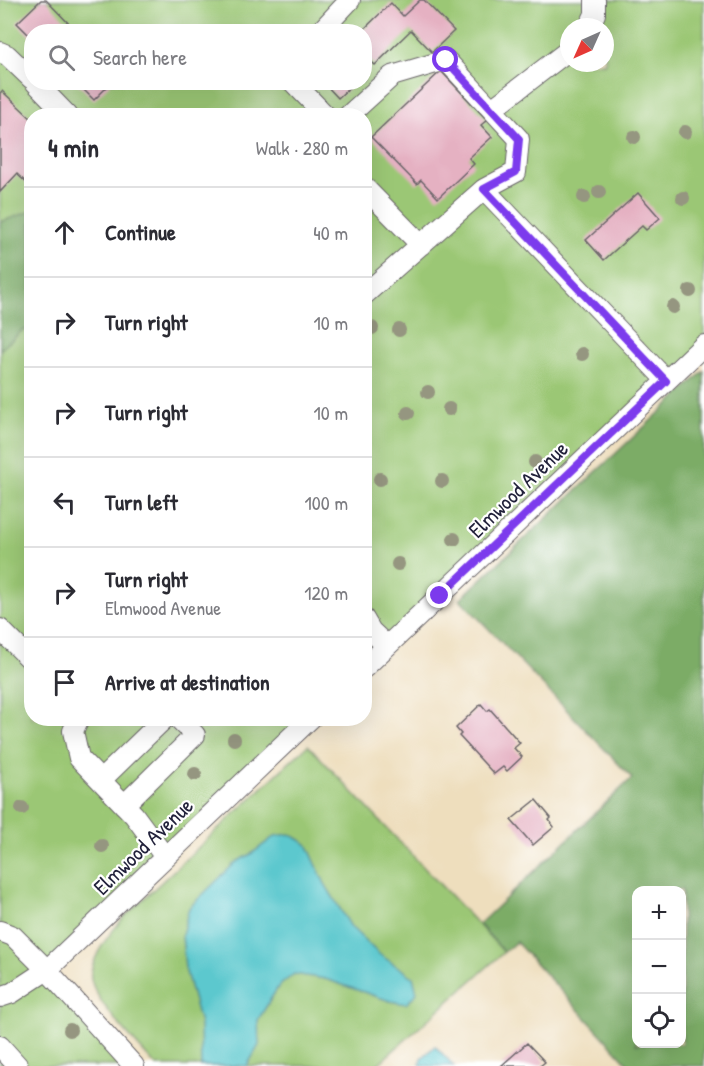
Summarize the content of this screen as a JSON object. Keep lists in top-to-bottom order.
{
  "streets": {
    "street": ["Elmwood Avenue"]
  },
  "north": "bottom left",
  "page": {
    "search": "Search here",
    "heading": ["4 min", "Walk · 280 m"],
    "list": [
      ["Continue", "40 m"],
      ["Turn right", "10 m"],
      ["Turn right", "10 m"],
      ["Turn left", "100 m"],
      ["Turn right", "Elmwood Avenue", "120 m"],
      "Arrive at destination"
    ],
    "map_buttons": ["+", "−"]
  }
}
